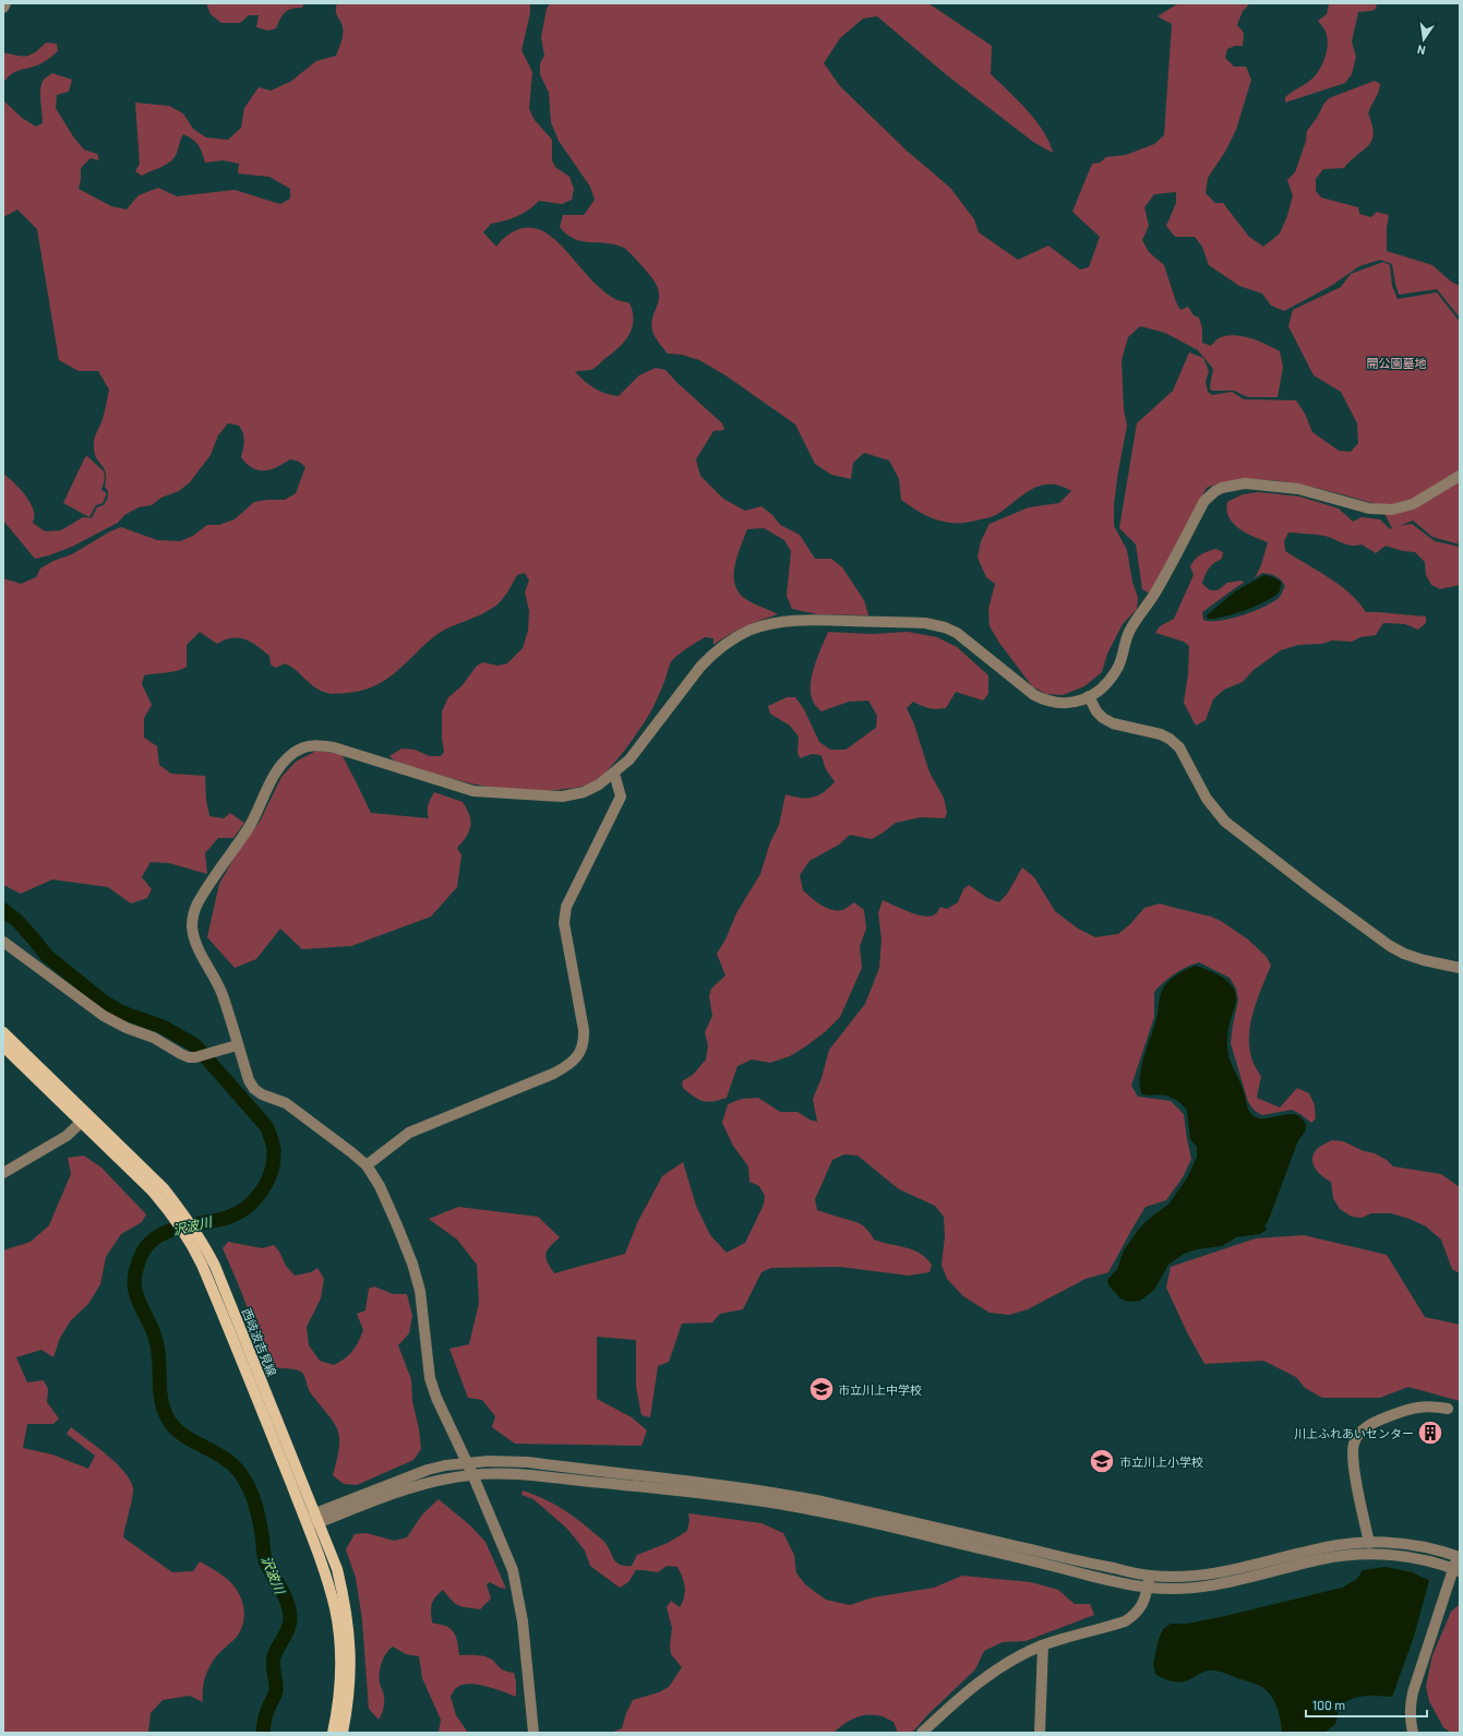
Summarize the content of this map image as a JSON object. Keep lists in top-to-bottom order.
{
  "streets": {
    "main road": ["西岐波吉見線"]
  },
  "water": ["沢波川"],
  "parks": ["開公園墓地"],
  "places": {
    "school or university": ["市立川上中学校", "市立川上小学校"],
    "building": ["川上ふれあいセンター"]
  },
  "scale_bar": "100 m",
  "north": "bottom"
}
